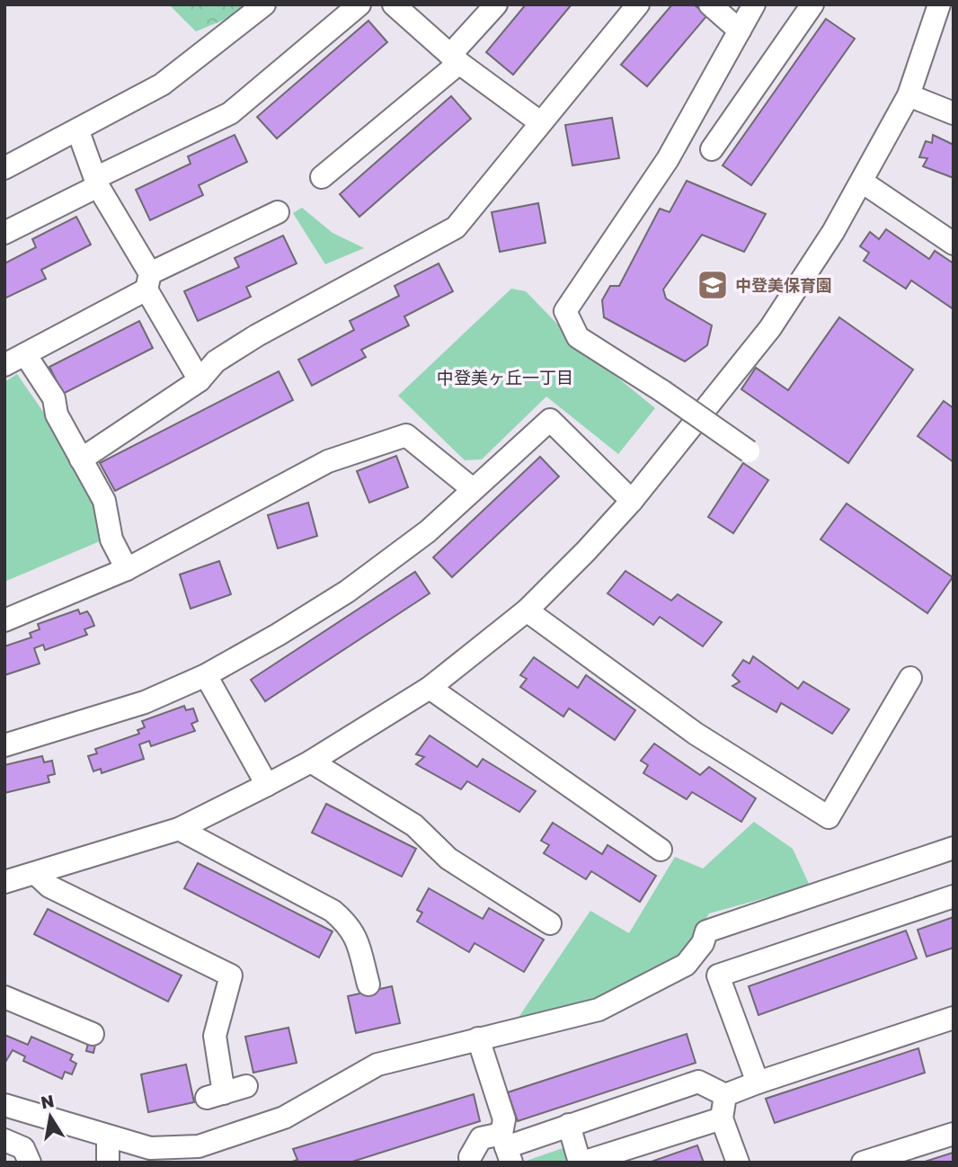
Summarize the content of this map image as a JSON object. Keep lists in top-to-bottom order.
{
  "districts": ["中登美ヶ丘一丁目"],
  "places": {
    "school or university": ["中登美保育園"]
  },
  "north": "top"
}
